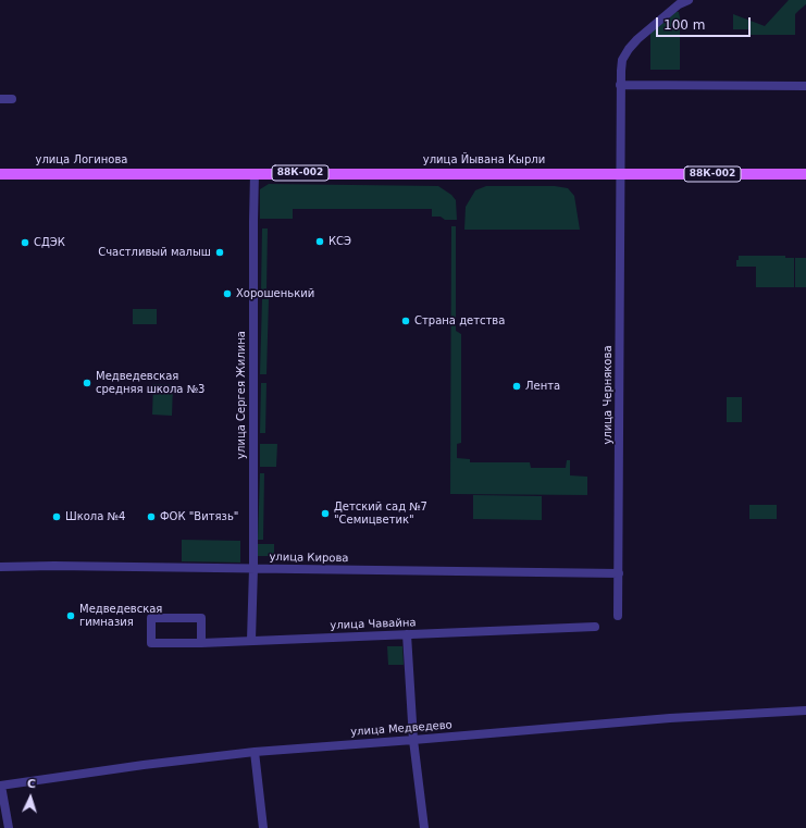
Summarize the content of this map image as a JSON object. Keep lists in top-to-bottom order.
{
  "streets": {
    "main road": ["улица Логинова", "улица Йывана Кырли", "88К-002"],
    "street": [
      "улица Сергея Жилина",
      "улица Чернякова",
      "улица Кирова",
      "улица Чавайна",
      "улица Медведево"
    ]
  },
  "crossings": [
    ["улица Логинова", "улица Йывана Кырли"],
    ["улица Йывана Кырли", "улица Сергея Жилина"],
    ["улица Йывана Кырли", "улица Чернякова"],
    ["улица Сергея Жилина", "улица Кирова"],
    ["улица Сергея Жилина", "улица Чавайна"],
    ["улица Чернякова", "улица Кирова"]
  ],
  "places": [
    "КСЭ",
    "СДЭК",
    "Счастливый малыш",
    "Хорошенький",
    "Страна детства",
    "Медведевская средняя школа №3",
    "Лента",
    "Детский сад №7 \"Семицветик\"",
    "Школа №4",
    "ФОК \"Витязь\"",
    "Медведевская гимназия"
  ],
  "scale_bar": "100 m",
  "north": "top"
}
